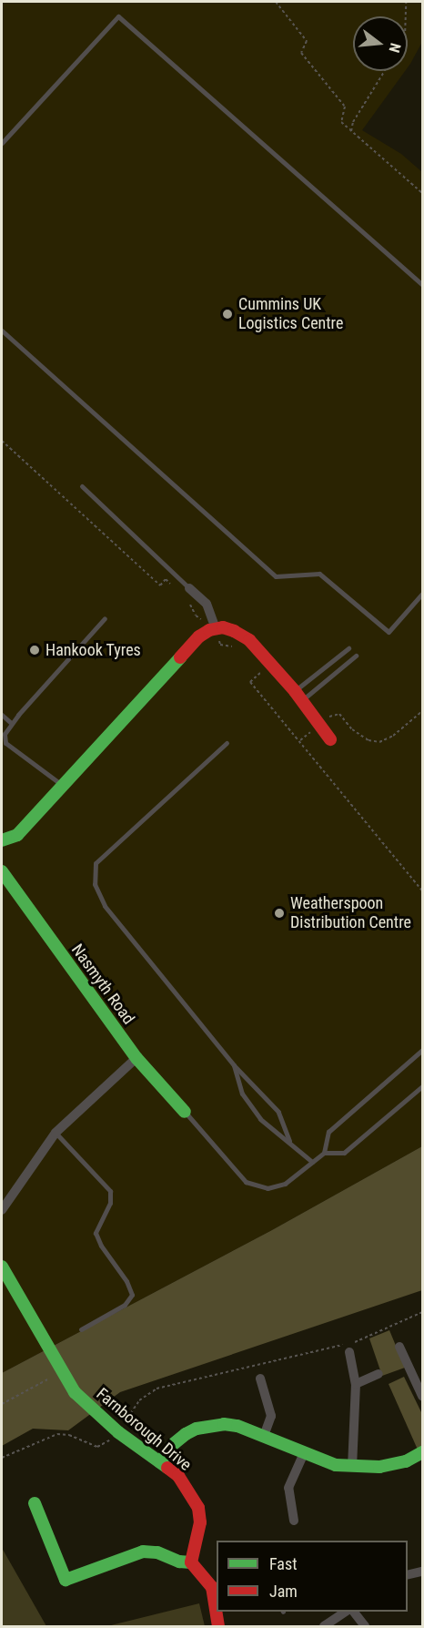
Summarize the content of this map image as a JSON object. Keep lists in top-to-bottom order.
{
  "streets": {
    "street": ["Nasmyth Road", "Farnborough Drive"]
  },
  "places": ["Cummins UK Logistics Centre", "Hankook Tyres", "Weatherspoon Distribution Centre"],
  "legend": ["Fast", "Jam"],
  "north": "right"
}
